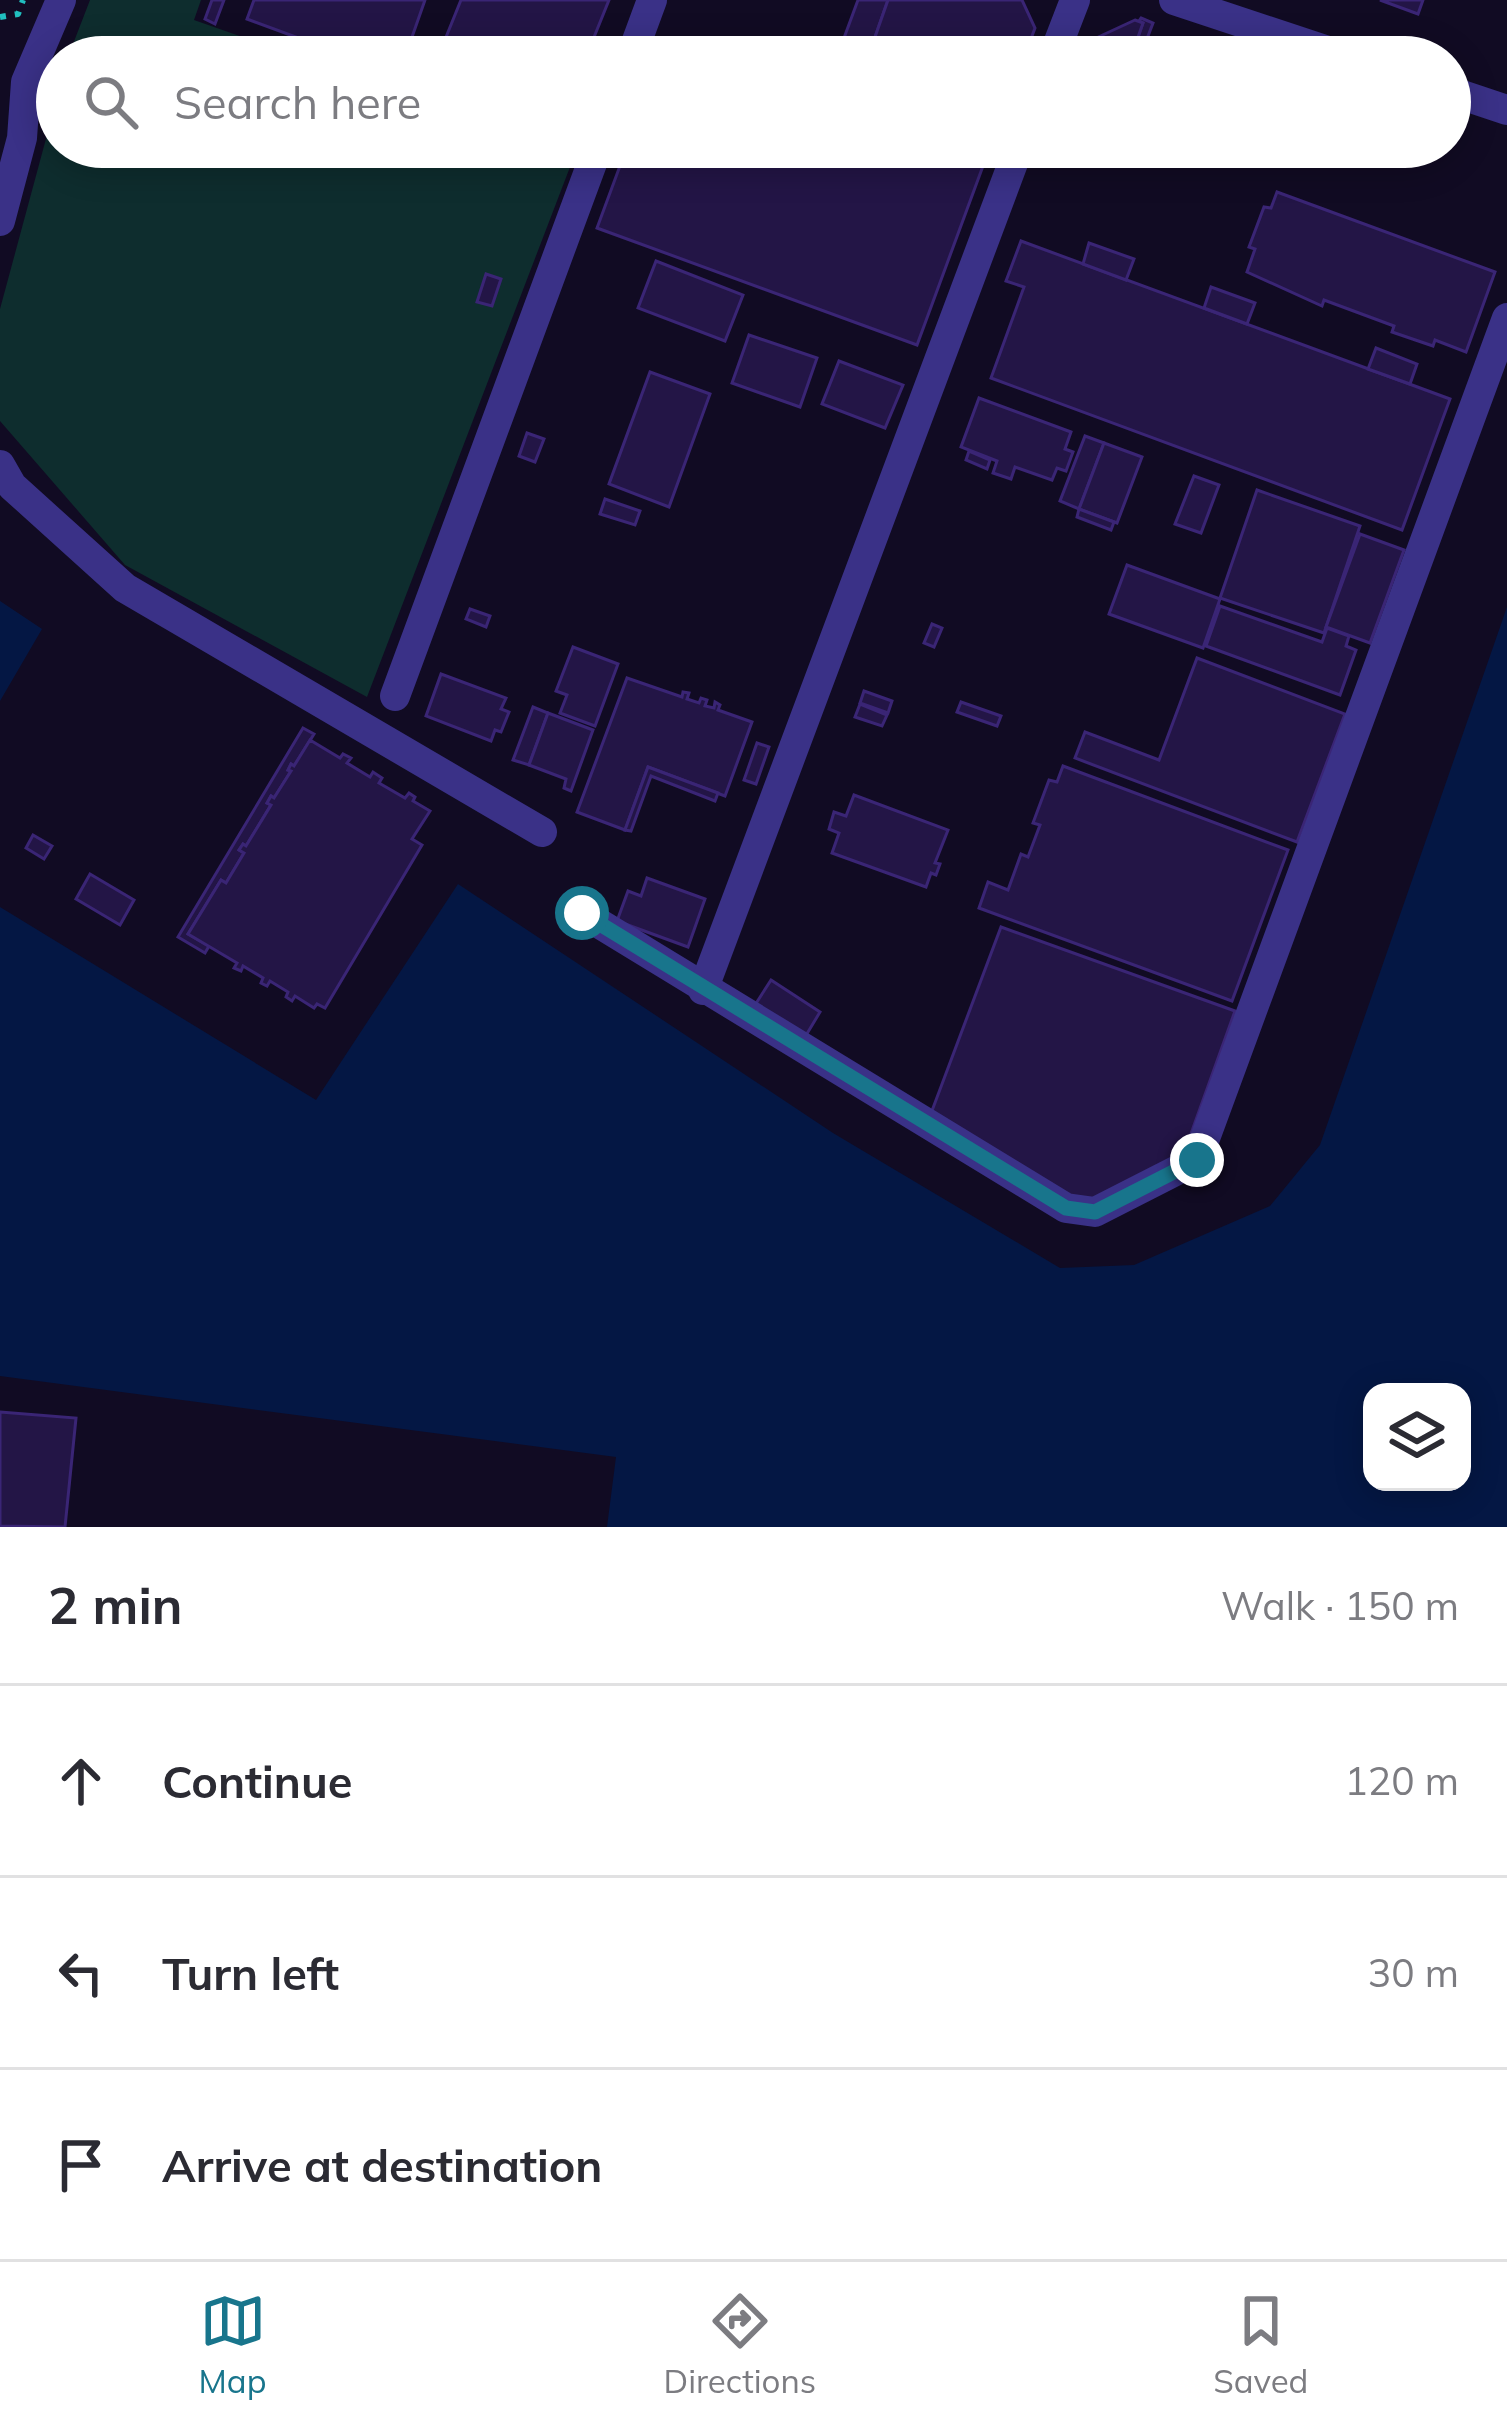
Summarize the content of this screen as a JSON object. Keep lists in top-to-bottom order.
{
  "page": {
    "search": "Search here",
    "heading": ["2 min", "Walk · 150 m"],
    "list": [
      ["Continue", "120 m"],
      ["Turn left", "30 m"],
      "Arrive at destination"
    ],
    "nav": ["Map", "Directions", "Saved"]
  }
}
